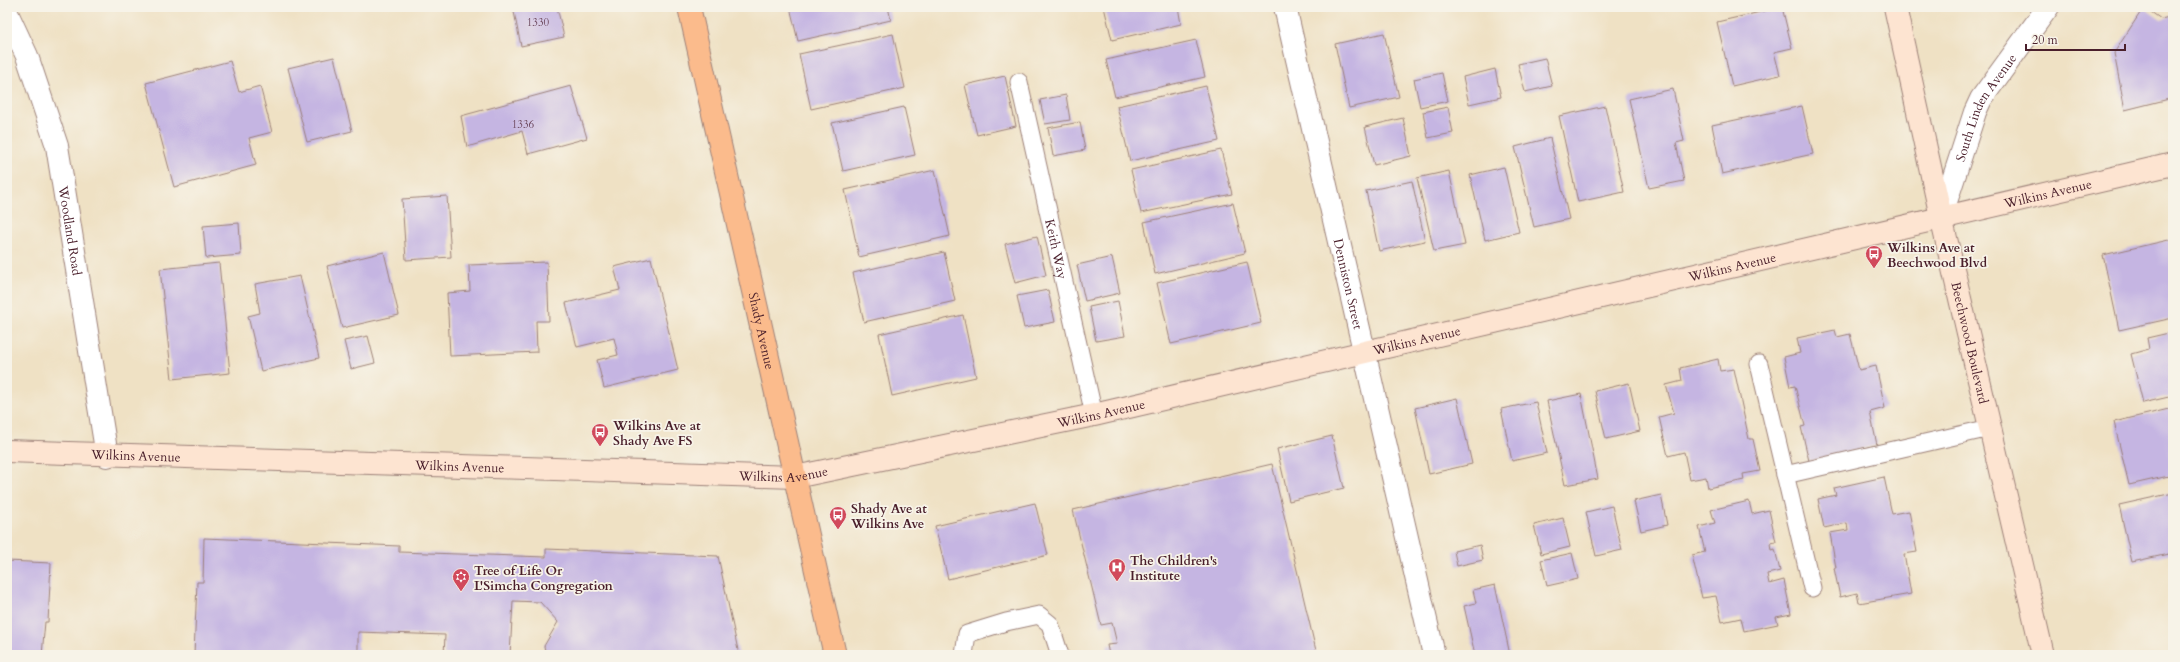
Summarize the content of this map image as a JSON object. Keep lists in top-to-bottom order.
{
  "streets": {
    "main road": ["Wilkins Avenue", "Shady Avenue", "Beechwood Boulevard"],
    "street": ["South Linden Avenue", "Woodland Road", "Denniston Street"],
    "lane": ["Keith Way"]
  },
  "crossings": [
    ["South Linden Avenue", "Wilkins Avenue"],
    ["South Linden Avenue", "Beechwood Boulevard"],
    ["Wilkins Avenue", "Woodland Road"],
    ["Wilkins Avenue", "Keith Way"],
    ["Wilkins Avenue", "Denniston Street"],
    ["Wilkins Avenue", "Shady Avenue"],
    ["Wilkins Avenue", "Beechwood Boulevard"]
  ],
  "places": {
    "bus stop": ["Wilkins Ave at Beechwood Blvd", "Wilkins Ave at Shady Ave FS", "Shady Ave at Wilkins Ave"],
    "hospital": ["The Children's Institute"],
    "synagogue": ["Tree of Life Or L'Simcha Congregation"]
  },
  "house_numbers": ["1330", "1336"],
  "scale_bar": "20 m"
}
